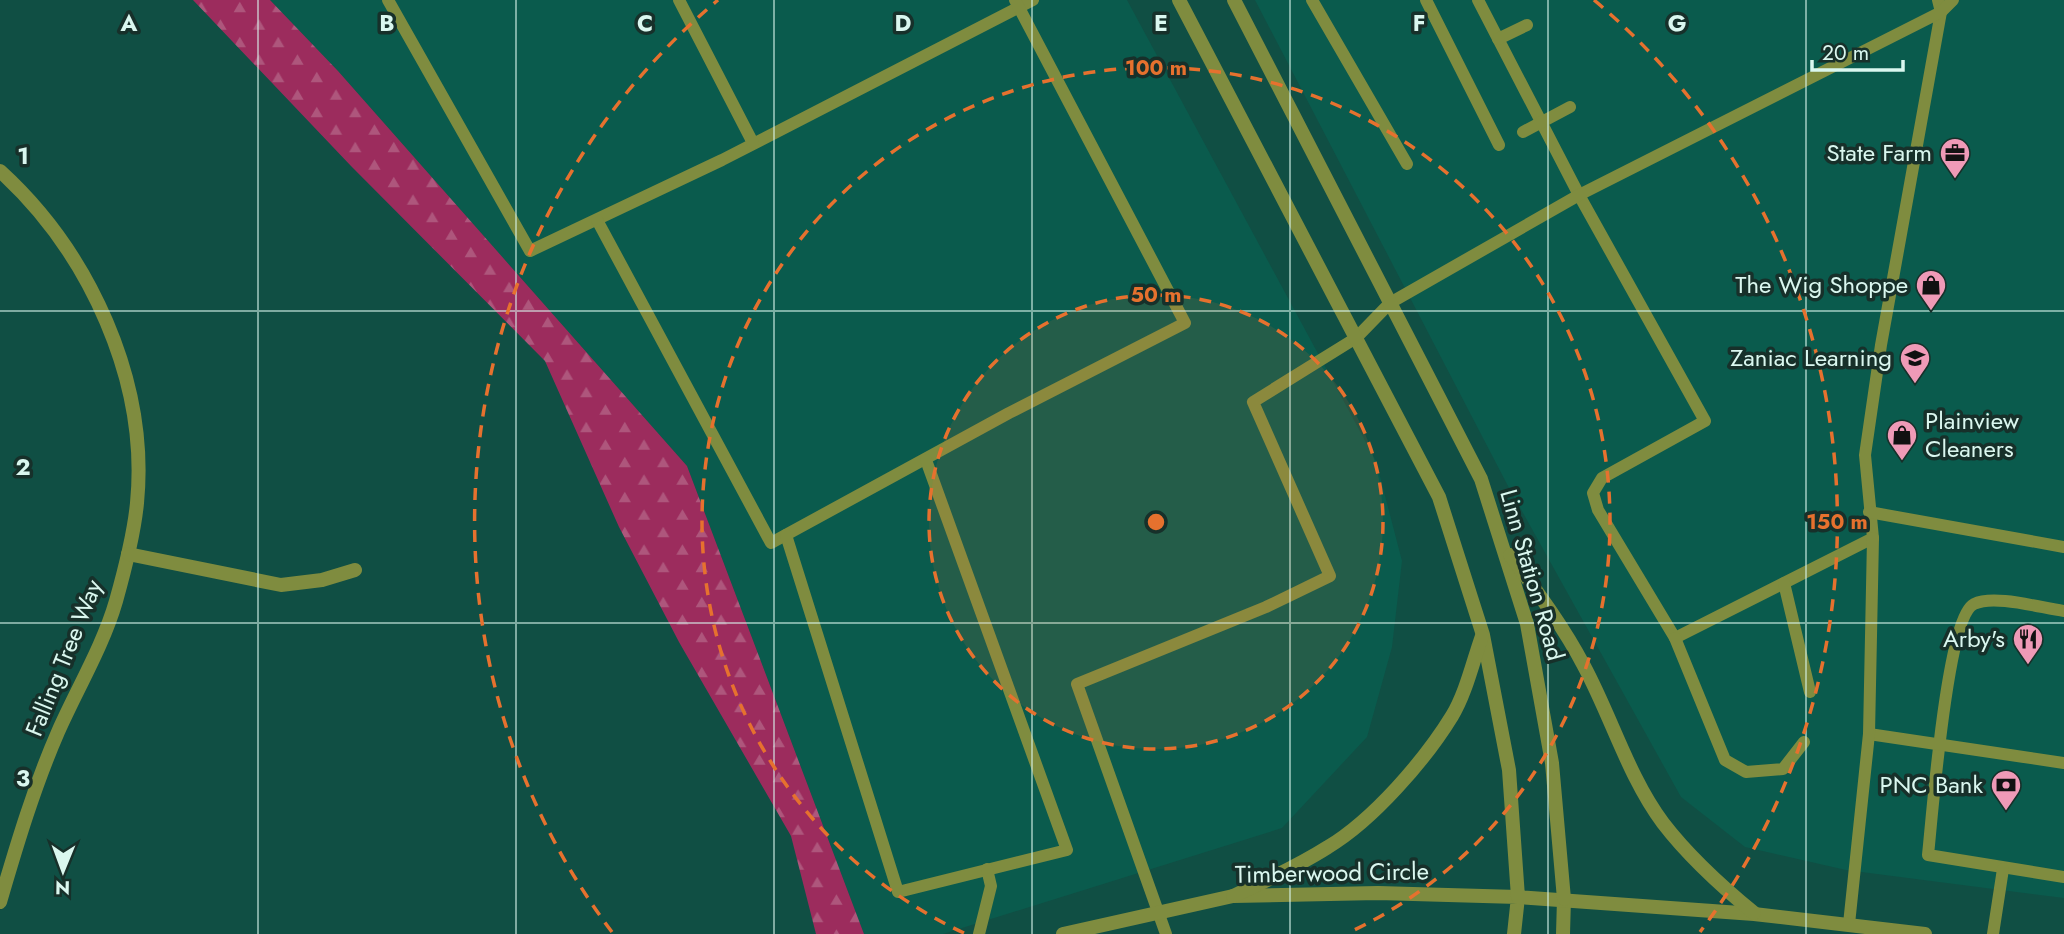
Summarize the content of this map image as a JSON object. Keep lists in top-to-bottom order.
{
  "streets": {
    "street": ["Linn Station Road", "Falling Tree Way", "Timberwood Circle"]
  },
  "crossings": [
    ["Linn Station Road", "Timberwood Circle"]
  ],
  "places": {
    "office": ["State Farm"],
    "shop": ["The Wig Shoppe", "Plainview Cleaners"],
    "school or university": ["Zaniac Learning"],
    "restaurant": ["Arby's"],
    "bank": ["PNC Bank"]
  },
  "scale_bar": "20 m",
  "north": "bottom",
  "grid": {
    "columns": [
      "A",
      "B",
      "C",
      "D",
      "E",
      "F",
      "G"
    ],
    "rows": ["1", "2", "3"]
  },
  "rings": ["100 m", "50 m", "150 m"]
}
